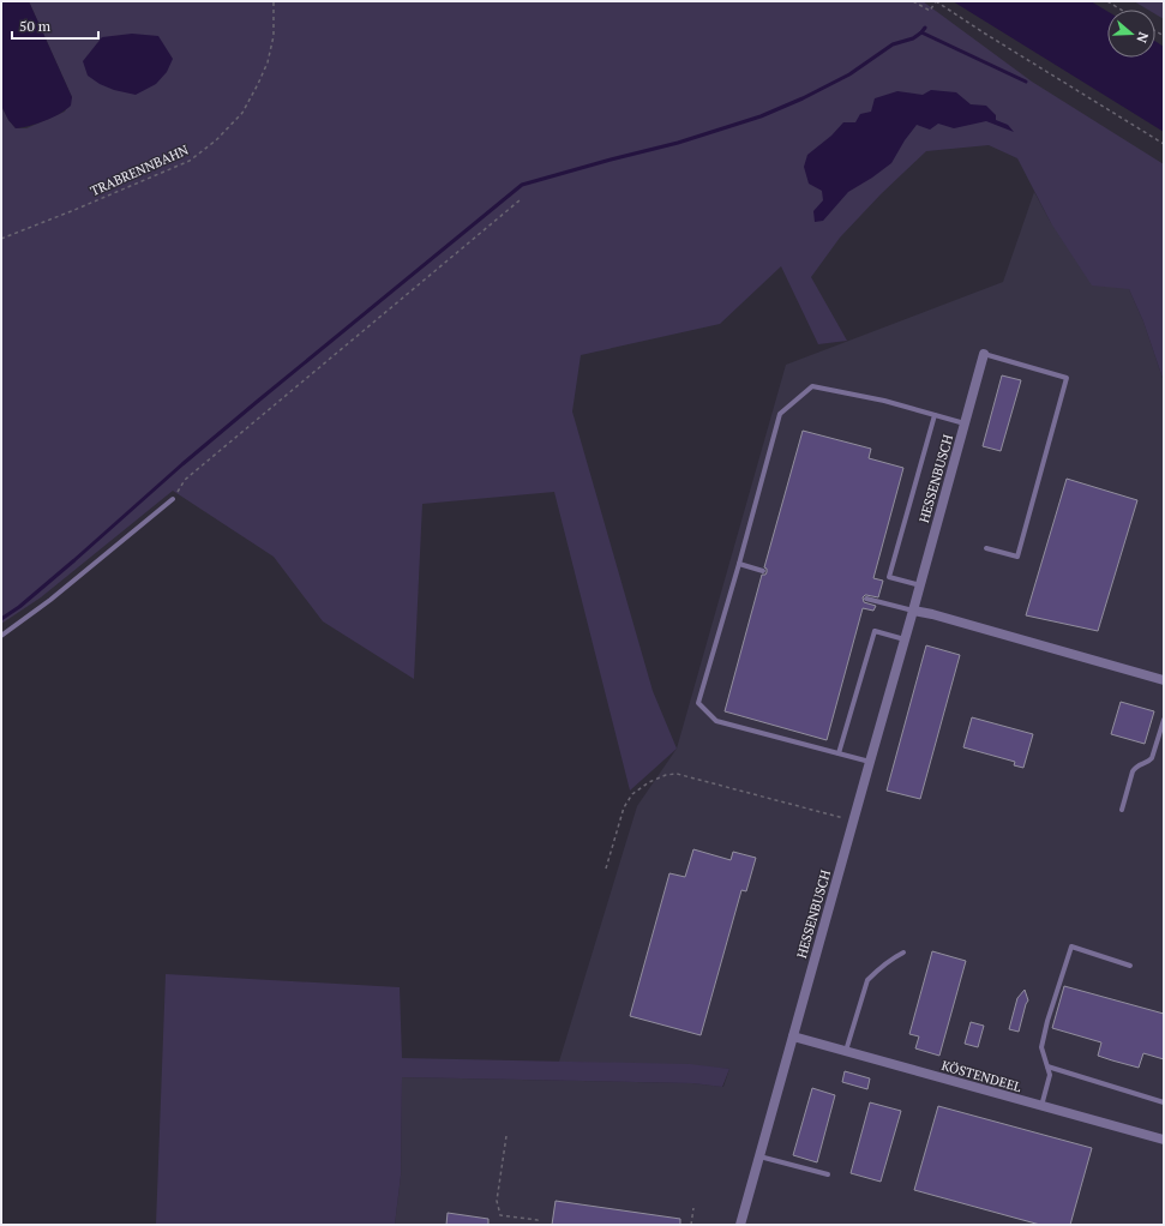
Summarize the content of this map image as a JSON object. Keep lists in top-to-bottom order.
{
  "streets": {
    "street": ["HESSENBUSCH", "KÖSTENDEEL"],
    "path": ["TRABRENNBAHN"]
  },
  "crossings": [
    ["HESSENBUSCH", "KÖSTENDEEL"]
  ],
  "scale_bar": "50 m",
  "north": "right"
}
